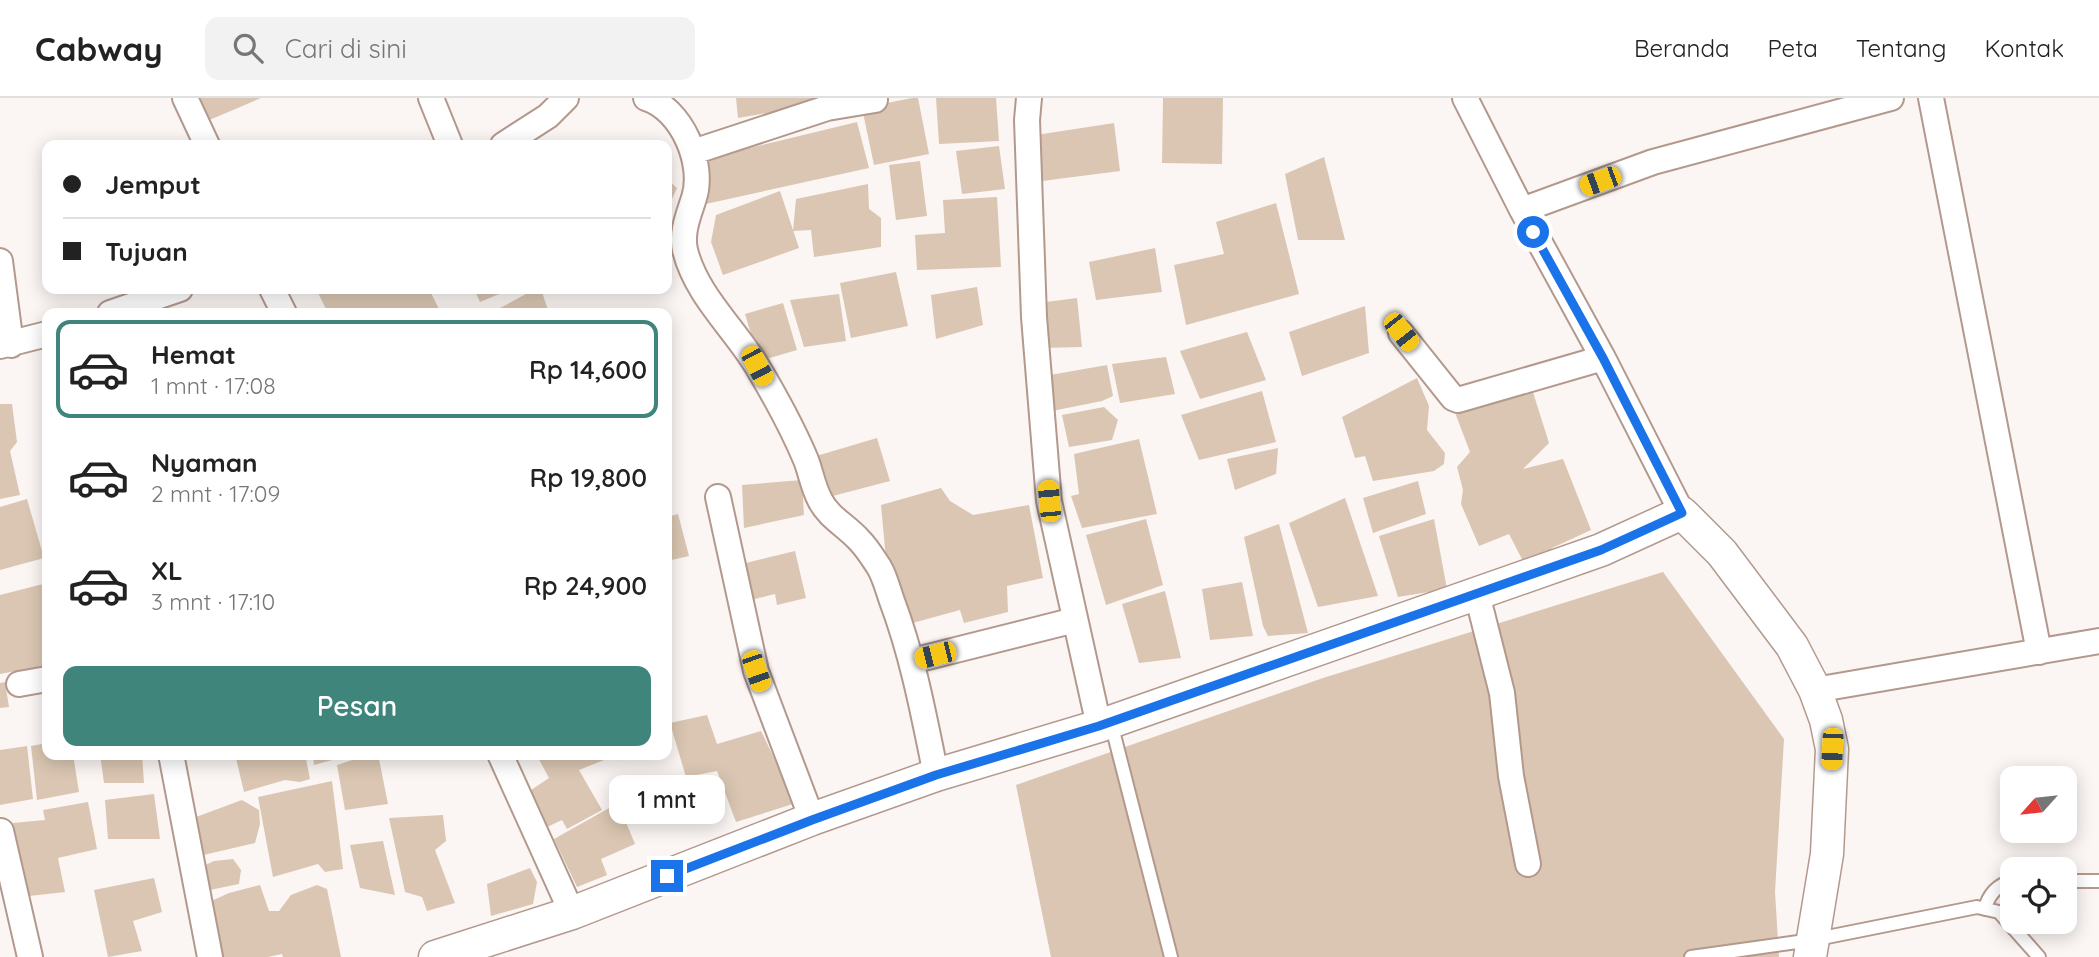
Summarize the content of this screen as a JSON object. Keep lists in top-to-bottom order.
{
  "north": "bottom left",
  "page": {
    "header": "Cabway",
    "search": "Cari di sini",
    "nav": [
      "Beranda",
      "Peta",
      "Tentang",
      "Kontak"
    ],
    "banner": ["Jemput", "Tujuan"],
    "list": [
      {
        "name": "Hemat",
        "note": "1 mnt · 17:08",
        "value": "Rp 14,600"
      },
      {
        "name": "Nyaman",
        "note": "2 mnt · 17:09",
        "value": "Rp 19,800"
      },
      {
        "name": "XL",
        "note": "3 mnt · 17:10",
        "value": "Rp 24,900"
      }
    ],
    "buttons": "Pesan",
    "bubble": "1 mnt"
  }
}
